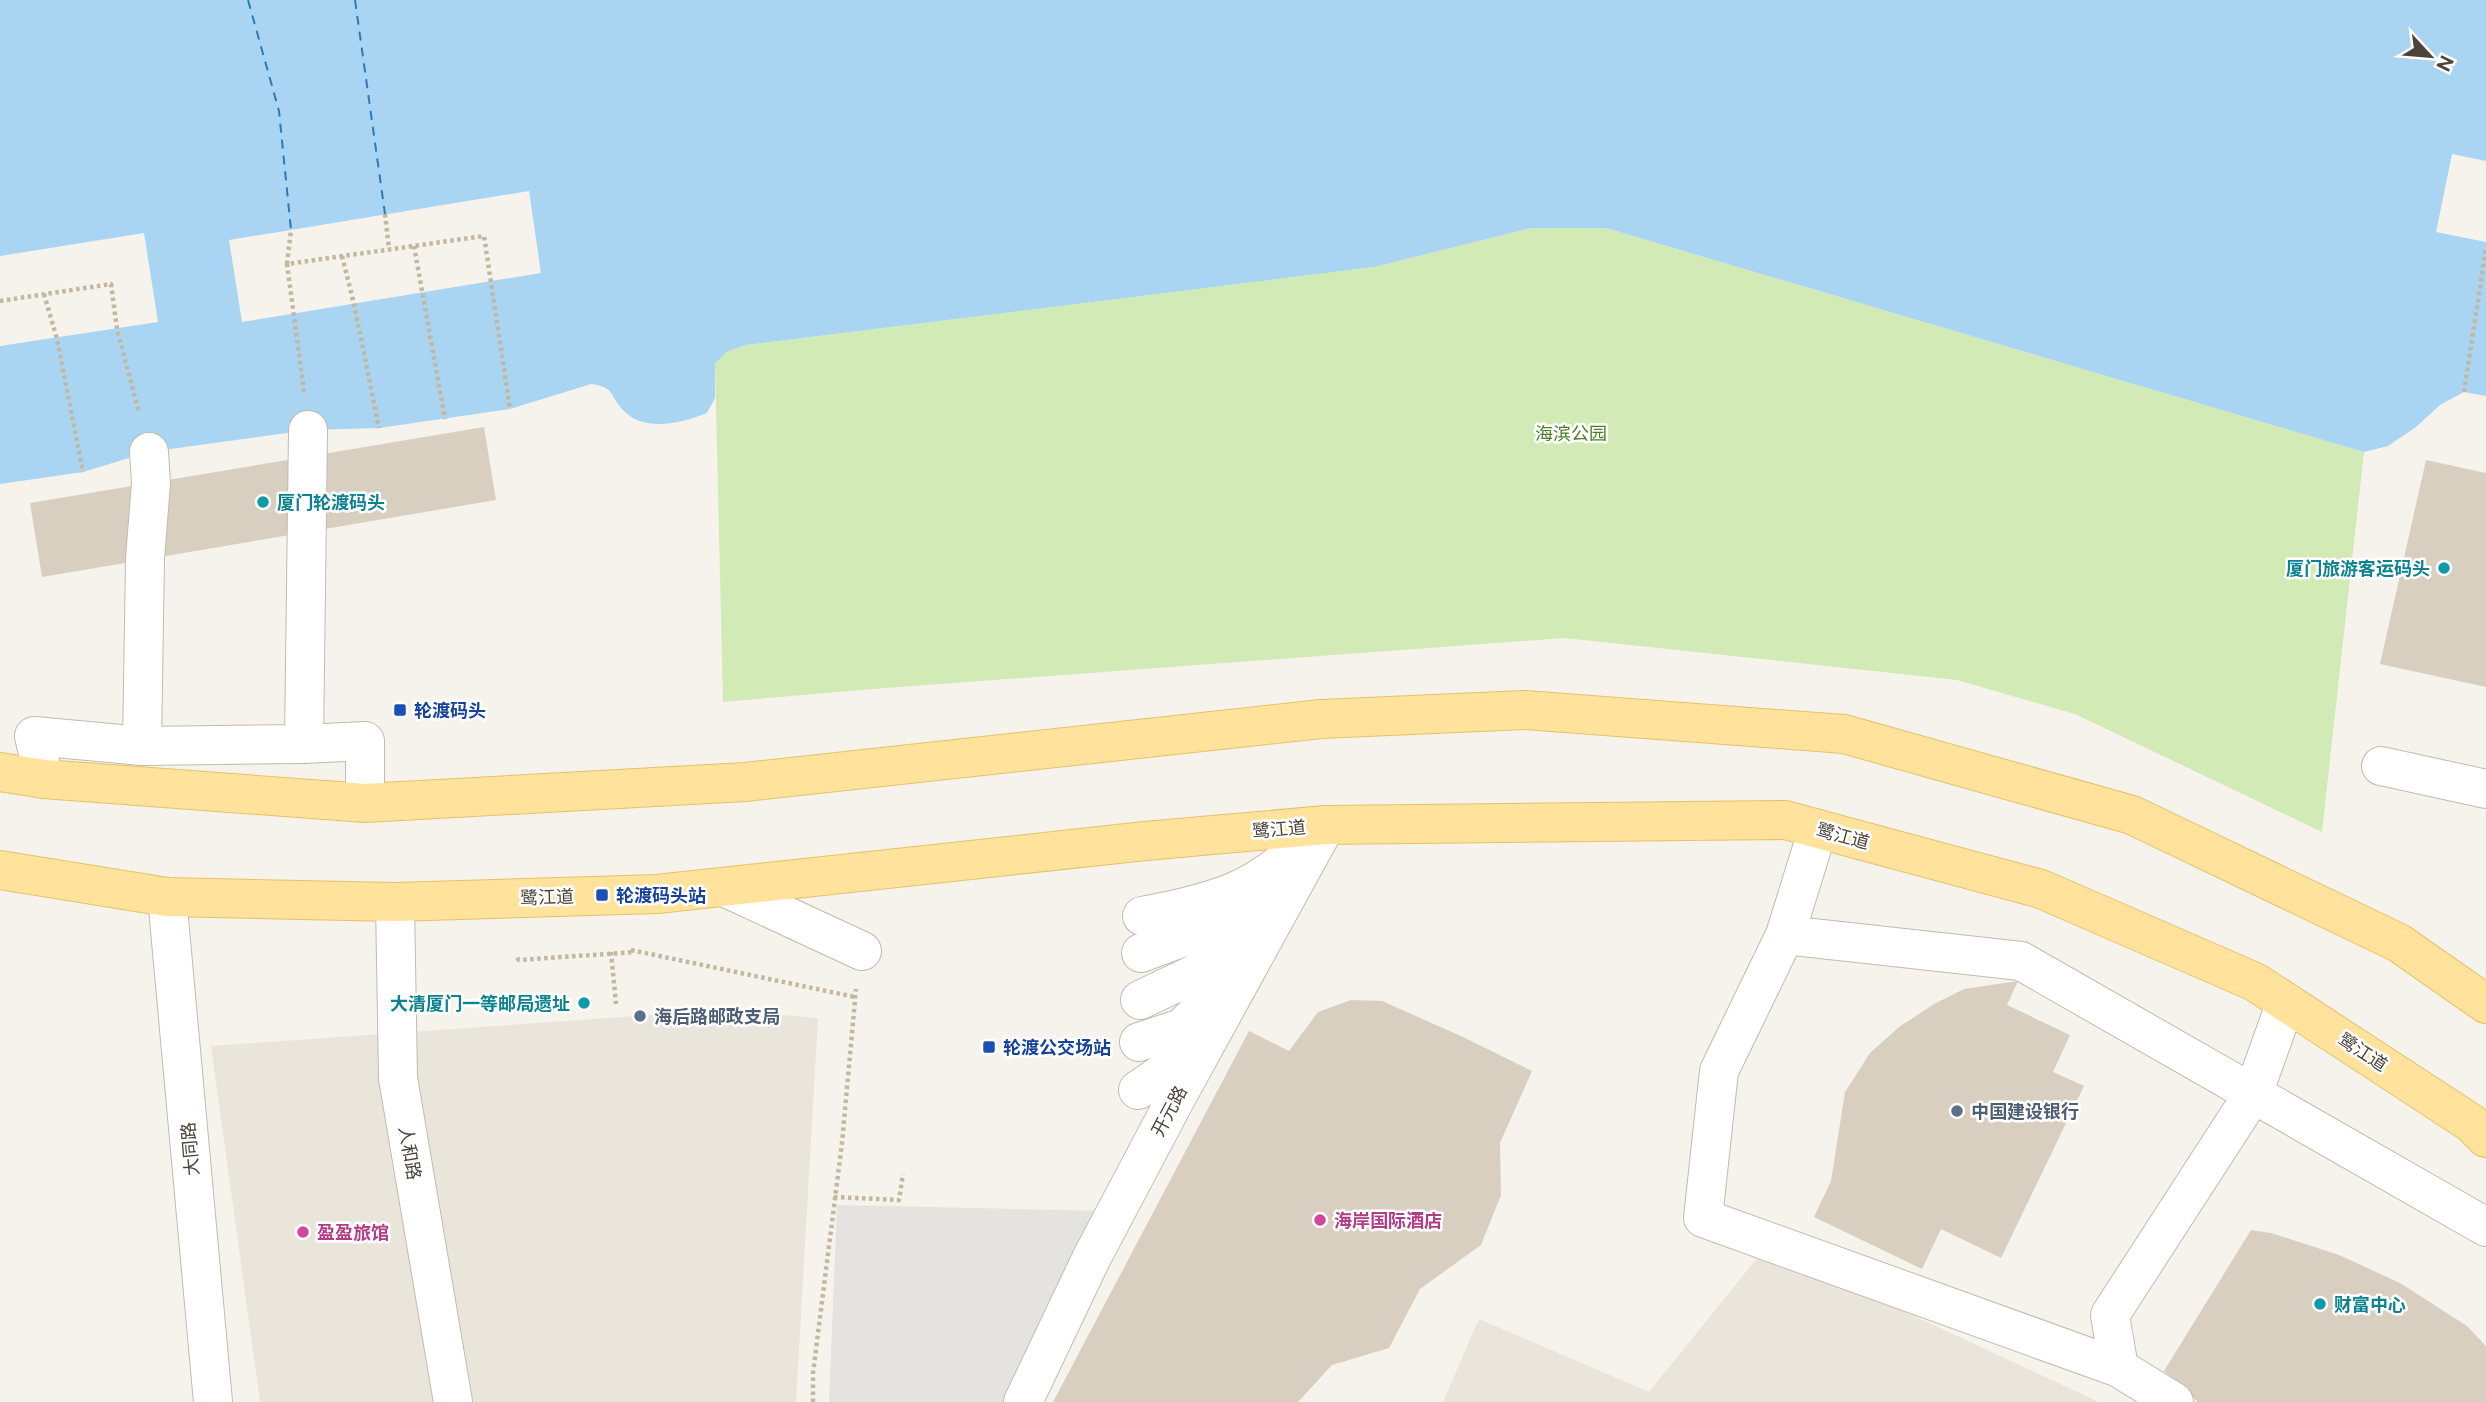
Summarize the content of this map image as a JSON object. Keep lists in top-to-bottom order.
{
  "streets": {
    "main road": ["鹭江道"],
    "street": ["开元路", "大同路", "人和路"]
  },
  "crossings": [
    ["鹭江道", "开元路"],
    ["鹭江道", "大同路"],
    ["鹭江道", "人和路"]
  ],
  "parks": ["海滨公园"],
  "places": {
    "other": [
      "厦门轮渡码头",
      "厦门旅游客运码头",
      "大清厦门一等邮局遗址",
      "海后路邮政支局",
      "中国建设银行",
      "海岸国际酒店",
      "盈盈旅馆",
      "财富中心"
    ],
    "transit": ["轮渡码头", "轮渡码头站", "轮渡公交场站"]
  },
  "north": "bottom right"
}
